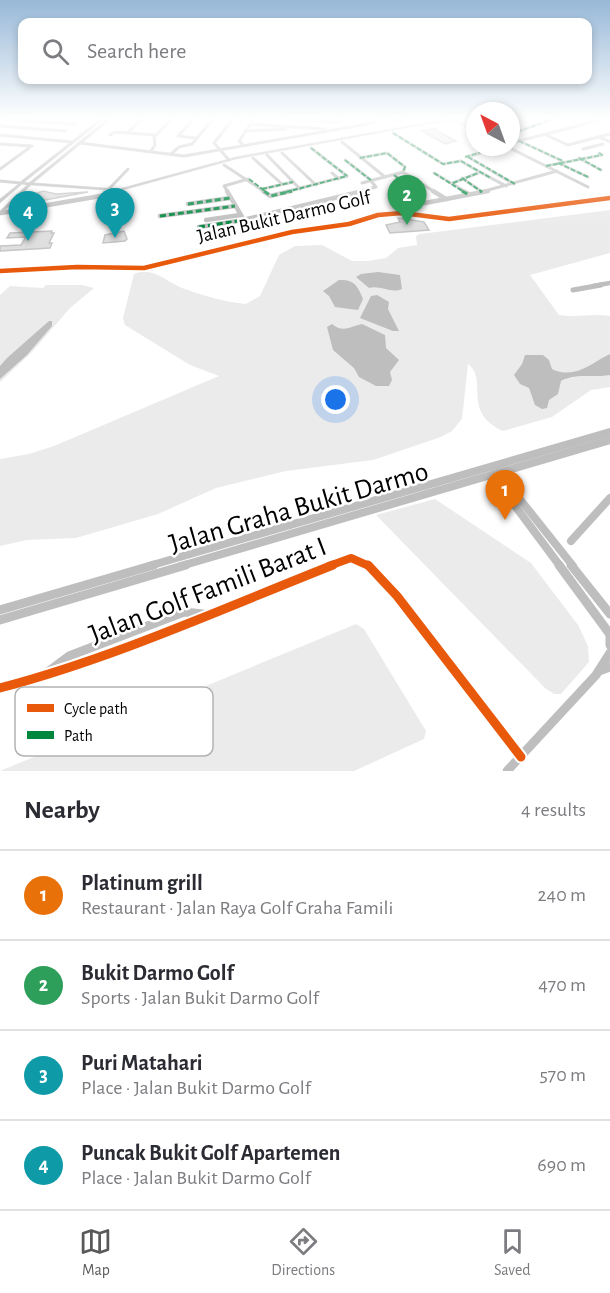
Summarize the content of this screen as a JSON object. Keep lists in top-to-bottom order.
{
  "streets": {
    "street": ["Jalan Bukit Darmo Golf", "Jalan Graha Bukit Darmo", "Jalan Golf Famili Barat I"]
  },
  "legend": ["Cycle path", "Path"],
  "north": "top left",
  "page": {
    "search": "Search here",
    "pins": [
      "2",
      "3",
      "4",
      "1"
    ],
    "heading": ["Nearby", "4 results"],
    "list": [
      {
        "mark": "1",
        "name": "Platinum grill",
        "note": "Restaurant · Jalan Raya Golf Graha Famili",
        "value": "240 m"
      },
      {
        "mark": "2",
        "name": "Bukit Darmo Golf",
        "note": "Sports · Jalan Bukit Darmo Golf",
        "value": "470 m"
      },
      {
        "mark": "3",
        "name": "Puri Matahari",
        "note": "Place · Jalan Bukit Darmo Golf",
        "value": "570 m"
      },
      {
        "mark": "4",
        "name": "Puncak Bukit Golf Apartemen",
        "note": "Place · Jalan Bukit Darmo Golf",
        "value": "690 m"
      }
    ],
    "nav": ["Map", "Directions", "Saved"]
  }
}
